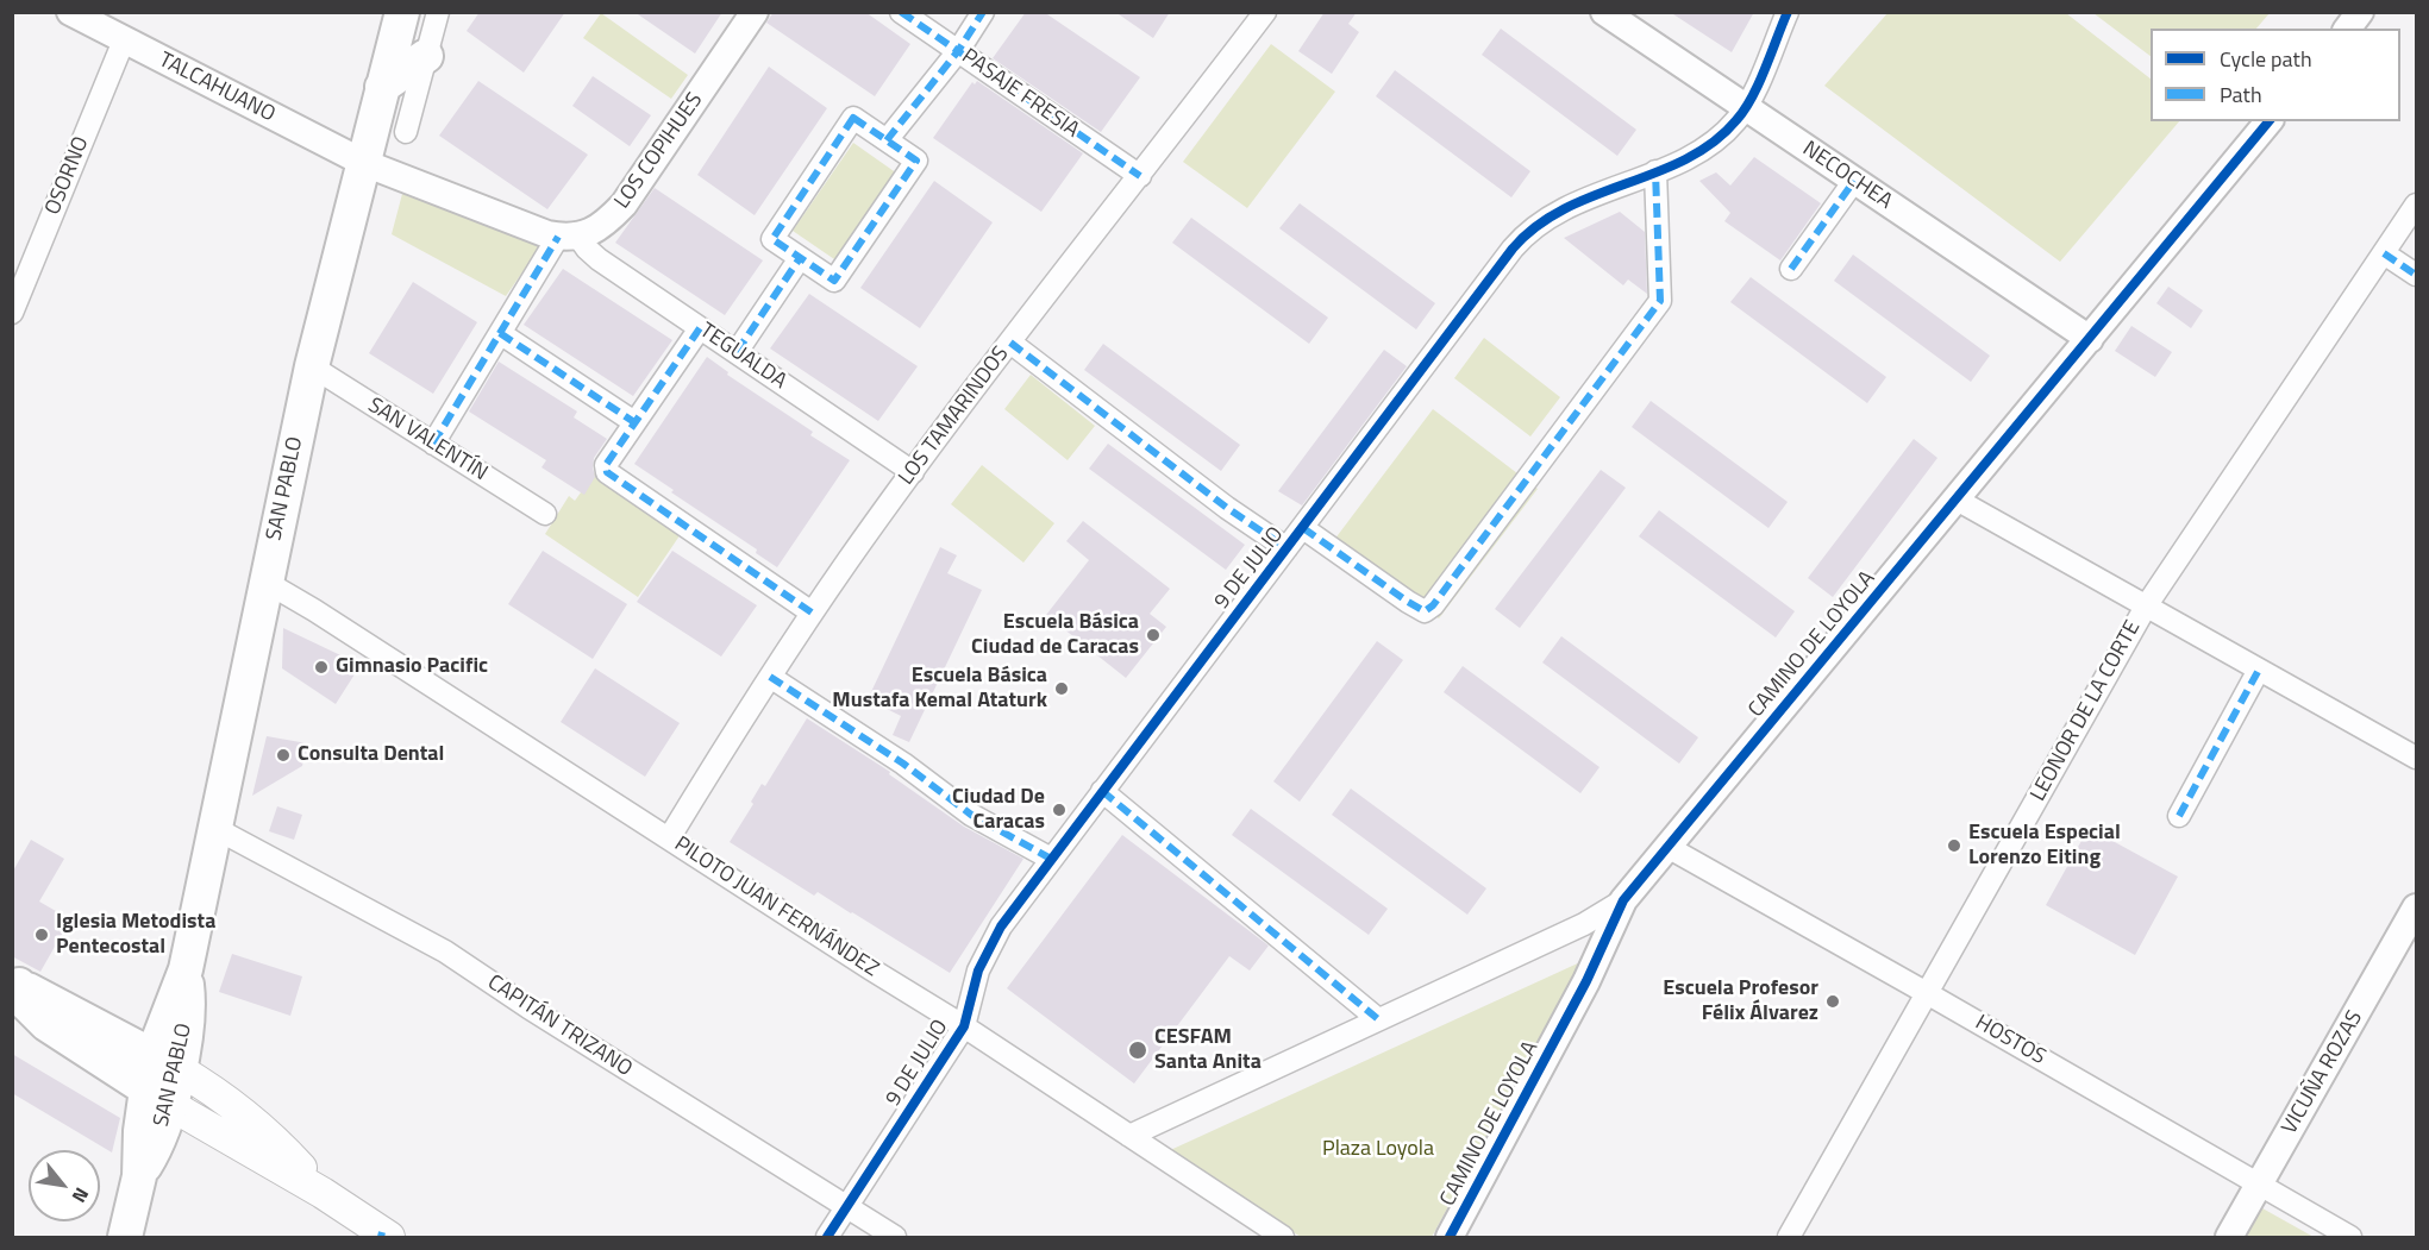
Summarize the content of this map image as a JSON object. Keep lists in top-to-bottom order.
{
  "streets": {
    "main road": ["SAN PABLO"],
    "street": [
      "TALCAHUANO",
      "PASAJE FRESIA",
      "LOS COPIHUES",
      "OSORNO",
      "NECOCHEA",
      "TEGUALDA",
      "LOS TAMARINDOS",
      "SAN VALENTÍN",
      "9 DE JULIO",
      "CAMINO DE LOYOLA",
      "LEONOR DE LA CORTE",
      "PILOTO JUAN FERNÁNDEZ",
      "CAPITÁN TRIZANO",
      "HOSTOS",
      "VICUÑA ROZAS"
    ]
  },
  "crossings": [
    ["TALCAHUANO", "OSORNO"],
    ["TALCAHUANO", "TEGUALDA"],
    ["TALCAHUANO", "SAN PABLO"],
    ["PASAJE FRESIA", "LOS TAMARINDOS"],
    ["LOS COPIHUES", "TEGUALDA"],
    ["LOS COPIHUES", "SAN VALENTÍN"],
    ["NECOCHEA", "9 DE JULIO"],
    ["NECOCHEA", "CAMINO DE LOYOLA"],
    ["TEGUALDA", "LOS TAMARINDOS"],
    ["TEGUALDA", "SAN PABLO"],
    ["LOS TAMARINDOS", "PILOTO JUAN FERNÁNDEZ"],
    ["SAN VALENTÍN", "SAN PABLO"],
    ["SAN PABLO", "PILOTO JUAN FERNÁNDEZ"],
    ["SAN PABLO", "CAPITÁN TRIZANO"],
    ["9 DE JULIO", "PILOTO JUAN FERNÁNDEZ"],
    ["9 DE JULIO", "CAPITÁN TRIZANO"],
    ["CAMINO DE LOYOLA", "PILOTO JUAN FERNÁNDEZ"],
    ["CAMINO DE LOYOLA", "HOSTOS"],
    ["LEONOR DE LA CORTE", "HOSTOS"],
    ["HOSTOS", "VICUÑA ROZAS"]
  ],
  "parks": ["Plaza Loyola"],
  "places": [
    "Escuela Básica Ciudad de Caracas",
    "Gimnasio Pacific",
    "Escuela Básica Mustafa Kemal Ataturk",
    "Consulta Dental",
    "Ciudad De Caracas",
    "Escuela Especial Lorenzo Eiting",
    "Iglesia Metodista Pentecostal",
    "Escuela Profesor Félix Álvarez",
    "CESFAM Santa Anita"
  ],
  "legend": ["Cycle path", "Path"],
  "north": "bottom right"
}
